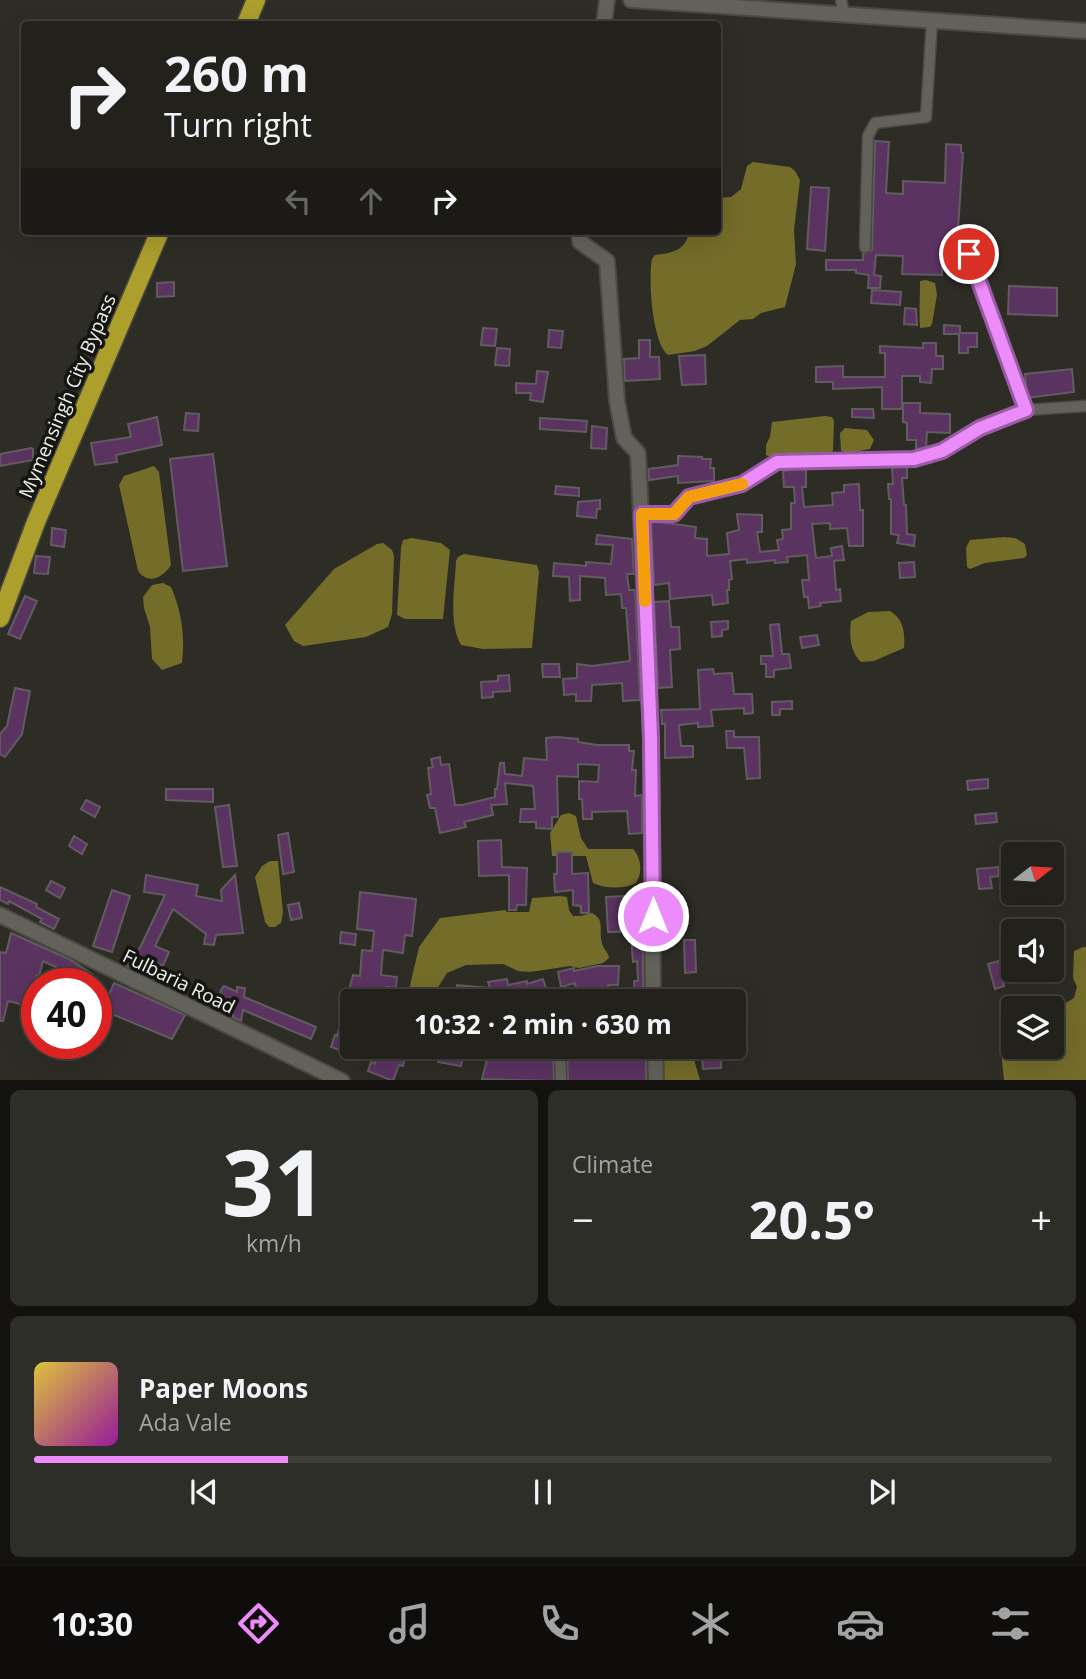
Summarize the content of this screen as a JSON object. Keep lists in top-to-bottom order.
{
  "streets": {
    "highway": ["Mymensingh City Bypass"],
    "street": ["Fulbaria Road"]
  },
  "north": "right",
  "page": {
    "turn": ["260 m", "Turn right"],
    "limit": "40",
    "trip": "10:32 · 2 min · 630 m",
    "tile": [
      ["31", "km/h"],
      "Climate"
    ],
    "heat": ["−", "20.5°", "+"],
    "song": ["Paper Moons", "Ada Vale"],
    "tabs": "10:30"
  }
}
